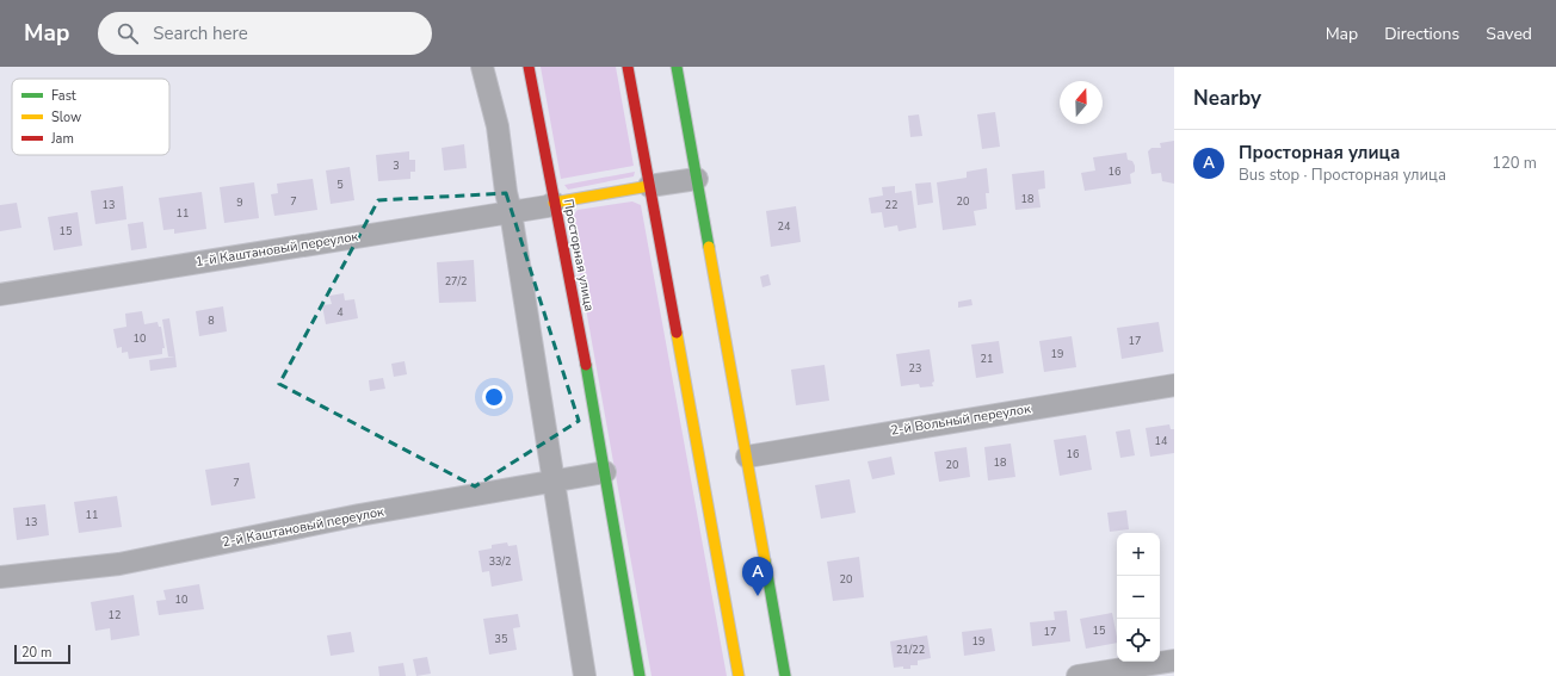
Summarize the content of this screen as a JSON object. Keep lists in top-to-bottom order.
{
  "streets": {
    "main road": ["Просторная улица"],
    "street": ["1-й Каштановый переулок", "2-й Вольный переулок", "2-й Каштановый переулок"]
  },
  "crossings": [
    ["1-й Каштановый переулок", "Просторная улица"],
    ["Просторная улица", "2-й Каштановый переулок"]
  ],
  "house_numbers": [
    "3",
    "16",
    "5",
    "18",
    "7",
    "20",
    "9",
    "13",
    "22",
    "11",
    "24",
    "15",
    "27/2",
    "4",
    "8",
    "10",
    "17",
    "19",
    "21",
    "23",
    "14",
    "16",
    "18",
    "20",
    "7",
    "11",
    "13",
    "33/2",
    "20",
    "10",
    "12",
    "15",
    "17",
    "35",
    "19",
    "21/22"
  ],
  "legend": ["Fast", "Slow", "Jam"],
  "scale_bar": "20 m",
  "north": "top",
  "page": {
    "header": "Map",
    "search": "Search here",
    "nav": ["Map", "Directions", "Saved"],
    "heading": "Nearby",
    "list": [
      {
        "mark": "A",
        "name": "Просторная улица",
        "note": "Bus stop · Просторная улица",
        "value": "120 m"
      }
    ],
    "map_buttons": ["+", "−"],
    "pins": "A",
    "scale": "20 m"
  }
}
